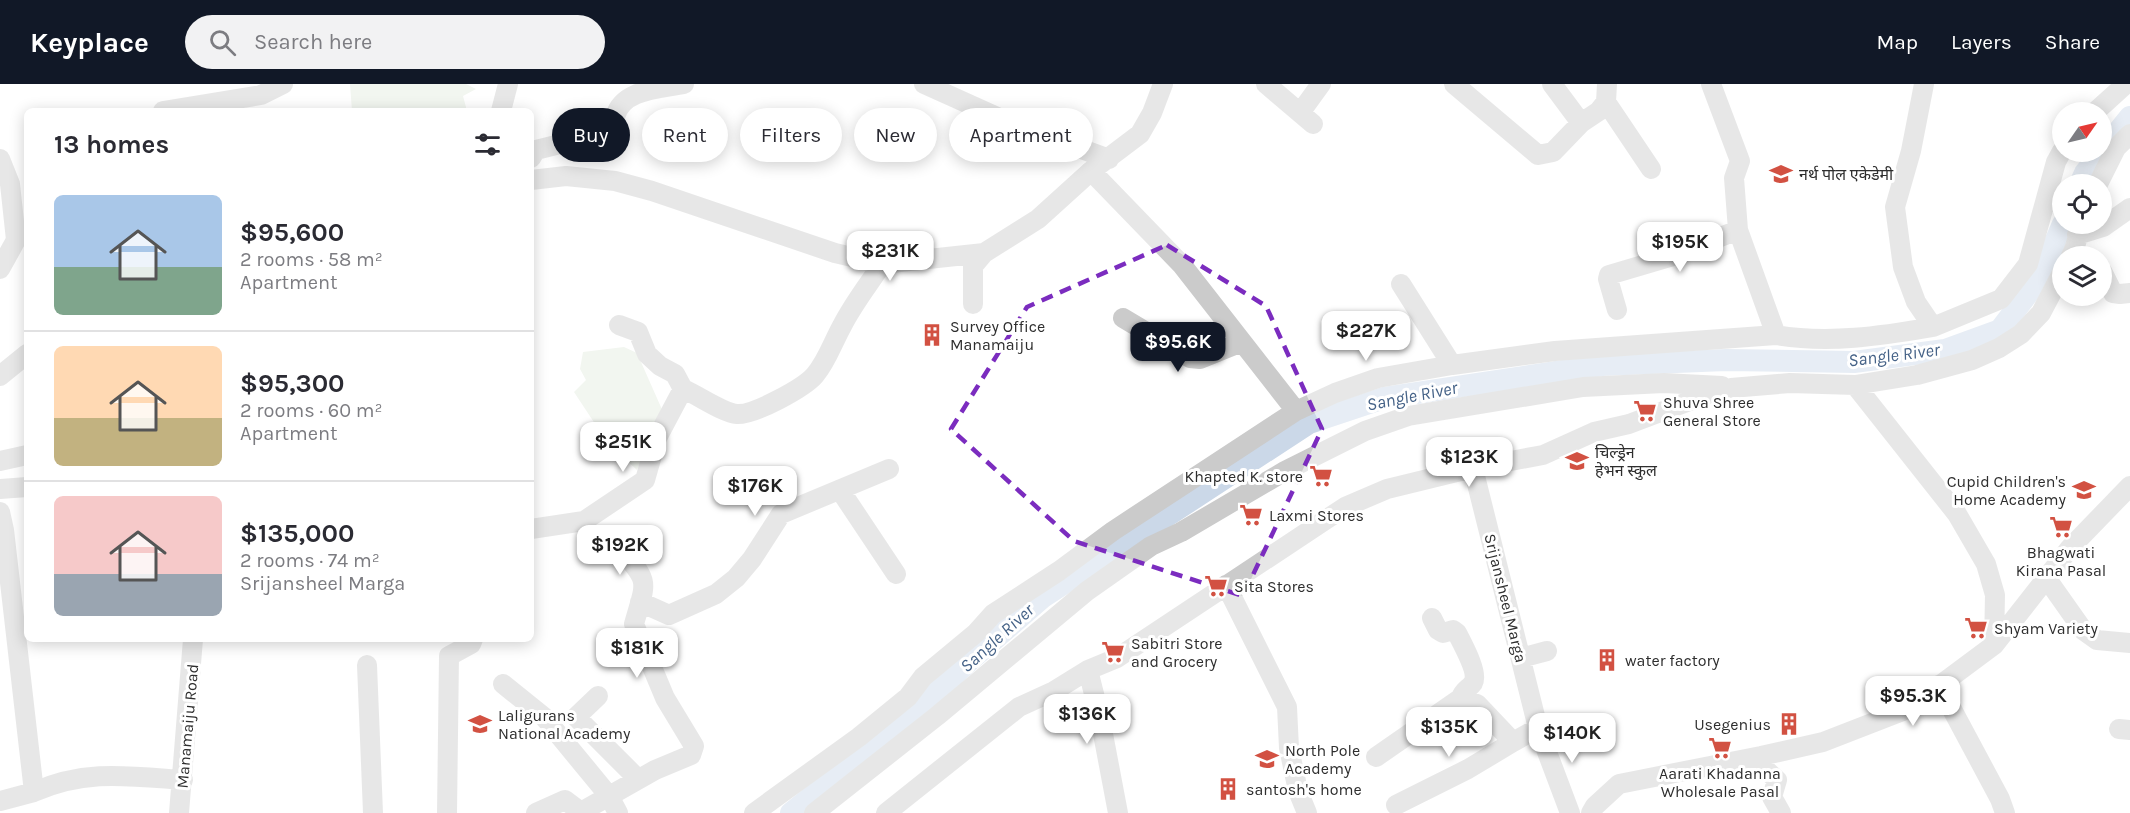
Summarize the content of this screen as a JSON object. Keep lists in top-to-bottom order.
{
  "streets": {
    "street": ["Srijansheel Marga", "Manamaiju Road"]
  },
  "water": ["Sangle River"],
  "places": {
    "school or university": [
      "नर्थ पोल एकेडेमी",
      "चिल्ड्रेन हेभन स्कुल",
      "Cupid Children's Home Academy",
      "Laligurans National Academy",
      "North Pole Academy"
    ],
    "building": [
      "Survey Office Manamaiju",
      "water factory",
      "Usegenius",
      "santosh's home"
    ],
    "supermarket": [
      "Shuva Shree General Store",
      "Khapted K. store",
      "Laxmi Stores",
      "Bhagwati Kirana Pasal",
      "Sita Stores",
      "Shyam Variety",
      "Sabitri Store and Grocery",
      "Aarati Khadanna Wholesale Pasal"
    ]
  },
  "north": "top right",
  "page": {
    "header": "Keyplace",
    "search": "Search here",
    "nav": ["Map", "Layers", "Share"],
    "chip": [
      "Buy",
      "Rent",
      "Filters",
      "New",
      "Apartment"
    ],
    "heading": "13 homes",
    "list": [
      {
        "name": "$95,600",
        "note": "2 rooms · 58 m² · Apartment"
      },
      {
        "name": "$95,300",
        "note": "2 rooms · 60 m² · Apartment"
      },
      {
        "name": "$135,000",
        "note": "2 rooms · 74 m² · Srijansheel Marga"
      }
    ],
    "price": [
      "$195K",
      "$231K",
      "$227K",
      "$95.6K",
      "$251K",
      "$123K",
      "$176K",
      "$192K",
      "$181K",
      "$95.3K",
      "$136K",
      "$135K",
      "$140K"
    ]
  }
}
